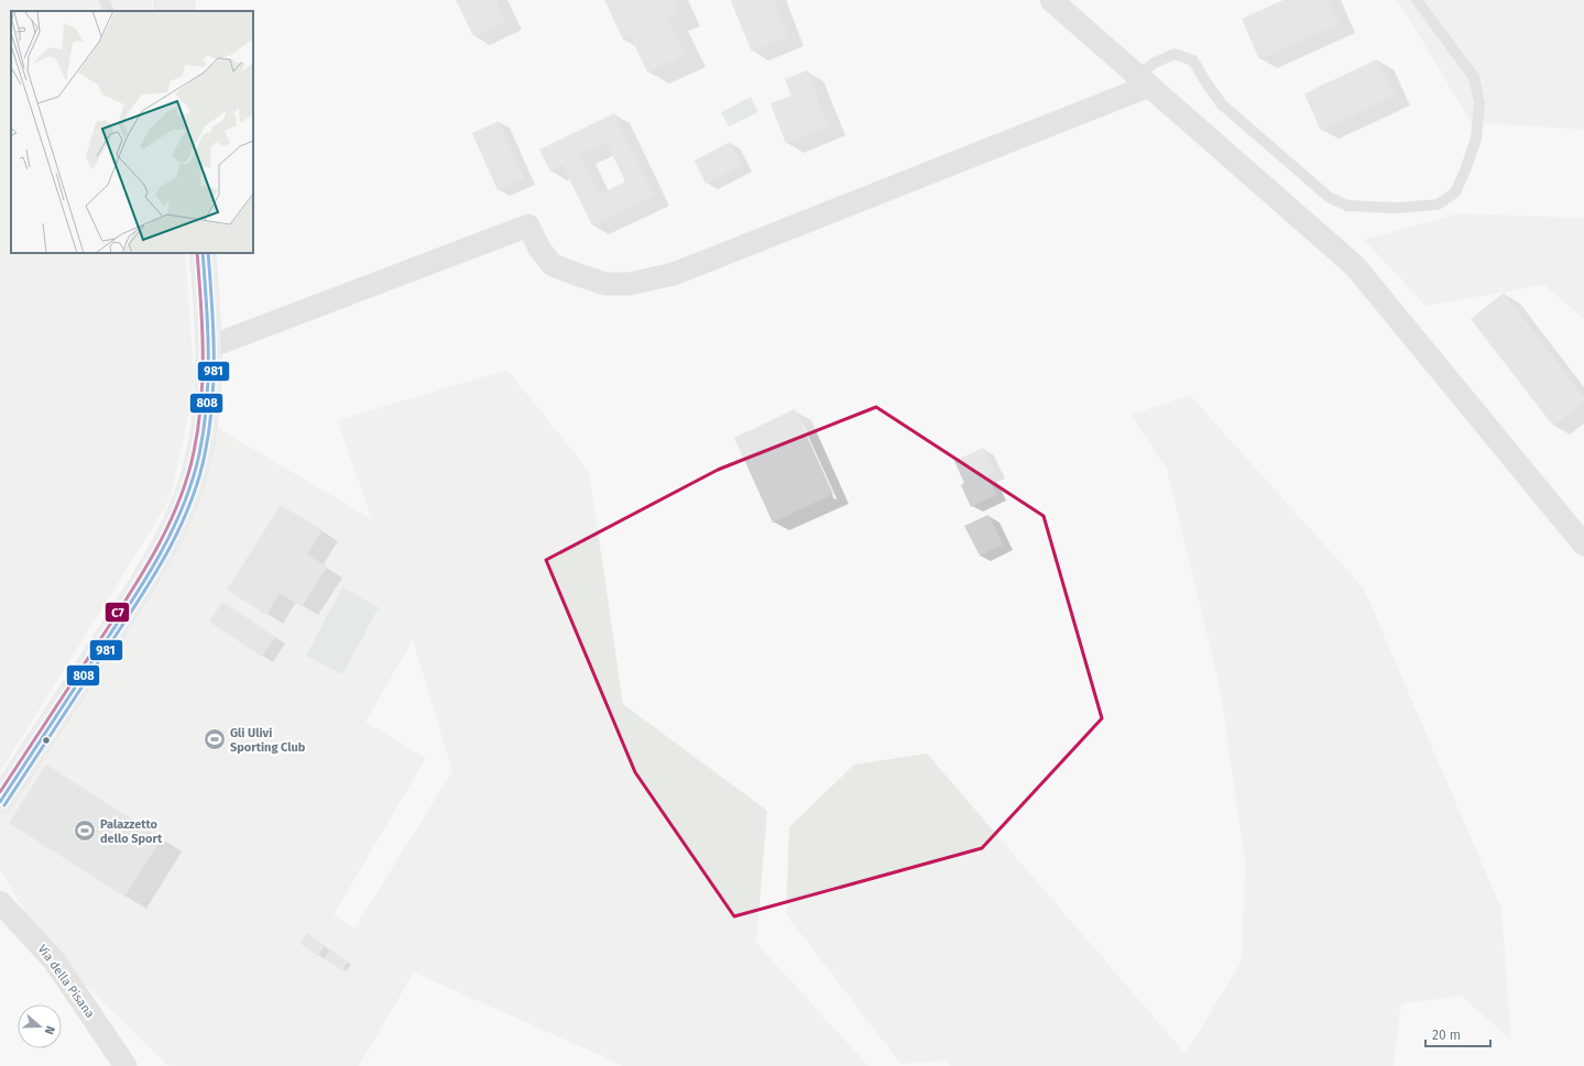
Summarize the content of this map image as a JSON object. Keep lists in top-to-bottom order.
{
  "streets": {
    "street": ["Via della Pisana"]
  },
  "places": {
    "sports": ["Gli Ulivi Sporting Club", "Palazzetto dello Sport"]
  },
  "lines": ["transit line 808", "transit line 981", "transit line C7"],
  "scale_bar": "20 m",
  "north": "right"
}
